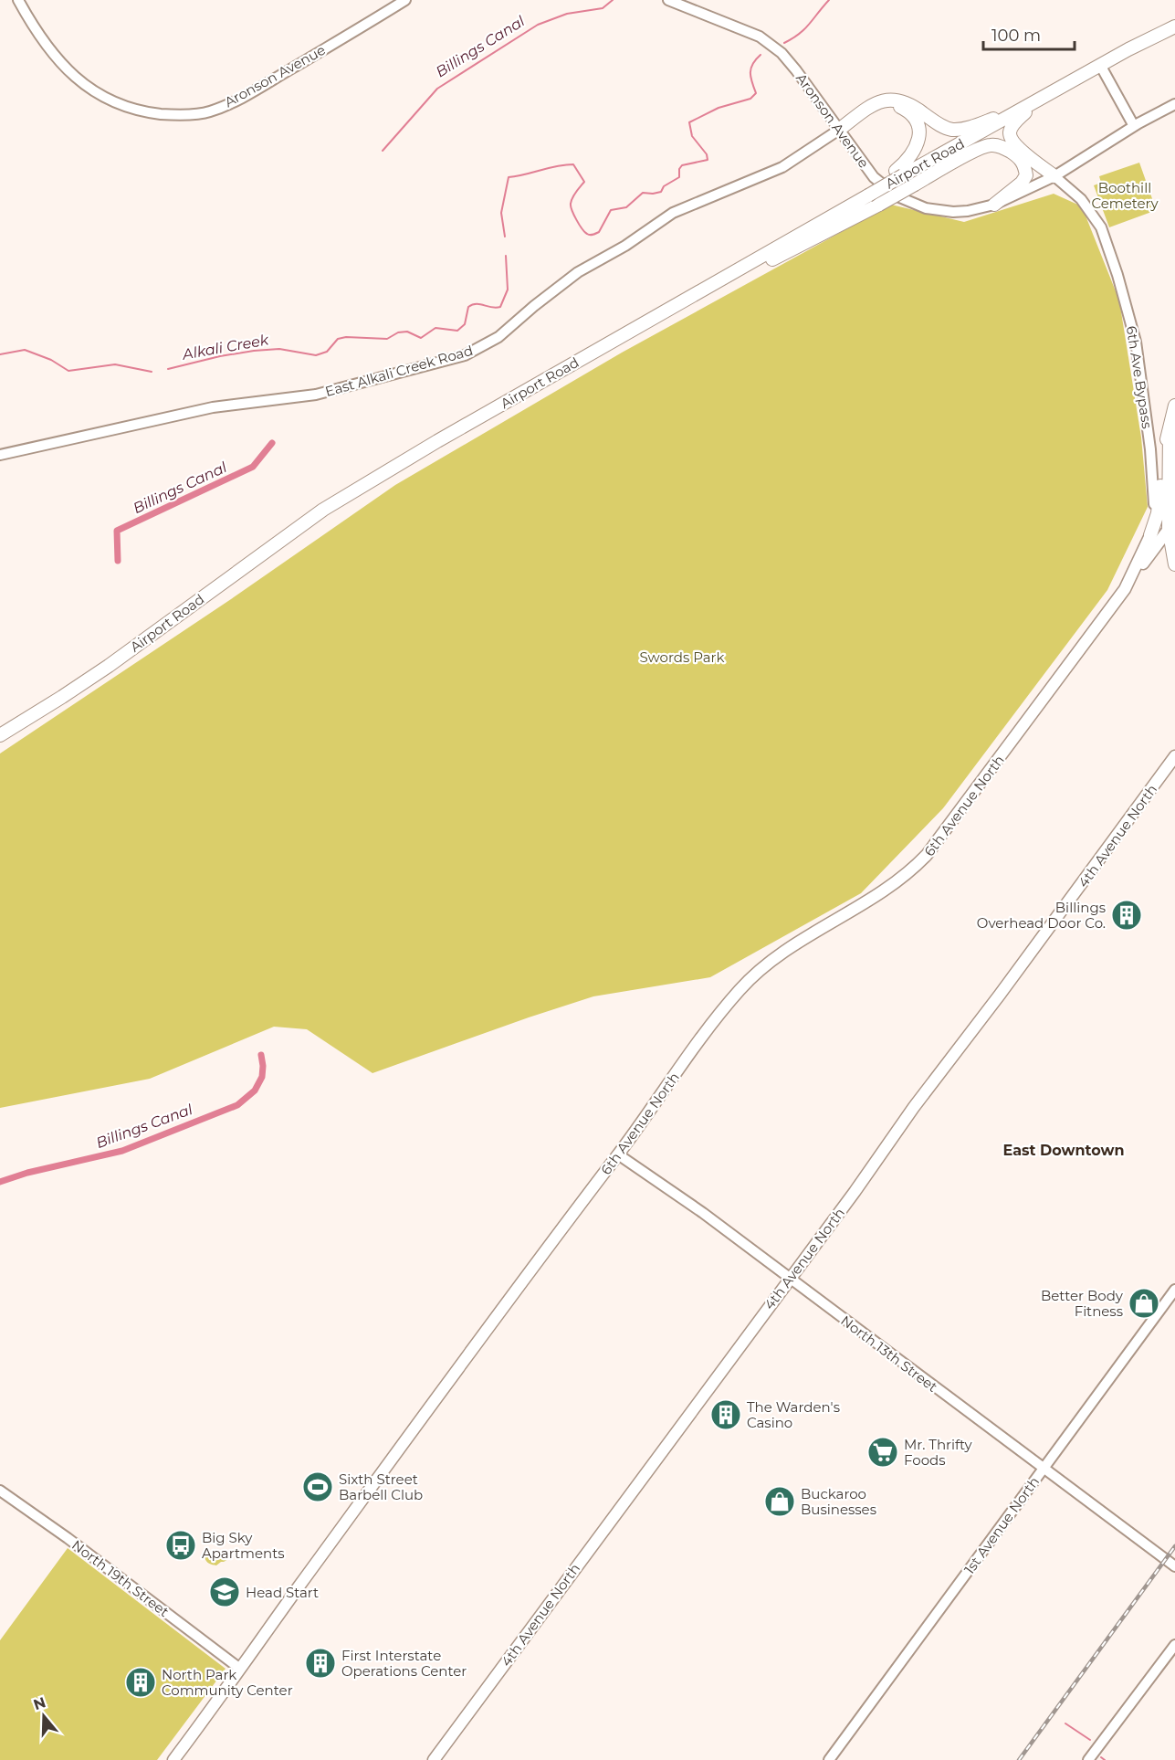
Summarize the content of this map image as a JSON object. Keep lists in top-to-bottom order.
{
  "streets": {
    "highway": ["Airport Road"],
    "main road": [
      "Aronson Avenue",
      "East Alkali Creek Road",
      "6th Ave Bypass",
      "6th Avenue North",
      "4th Avenue North",
      "North 13th Street",
      "1st Avenue North",
      "North 19th Street"
    ]
  },
  "crossings": [
    ["Aronson Avenue", "East Alkali Creek Road"],
    ["Aronson Avenue", "6th Ave Bypass"],
    ["6th Ave Bypass", "6th Avenue North"],
    ["6th Avenue North", "North 13th Street"],
    ["6th Avenue North", "North 19th Street"],
    ["4th Avenue North", "North 13th Street"],
    ["North 13th Street", "1st Avenue North"]
  ],
  "districts": ["East Downtown"],
  "water": ["Billings Canal", "Alkali Creek"],
  "parks": ["Boothill Cemetery", "Swords Park"],
  "places": {
    "building": [
      "Billings Overhead Door Co.",
      "The Warden's Casino",
      "First Interstate Operations Center",
      "North Park Community Center"
    ],
    "shop": ["Better Body Fitness", "Buckaroo Businesses"],
    "supermarket": ["Mr. Thrifty Foods"],
    "sports": ["Sixth Street Barbell Club"],
    "bus stop": ["Big Sky Apartments"],
    "school or university": ["Head Start"]
  },
  "scale_bar": "100 m",
  "north": "top"
}
